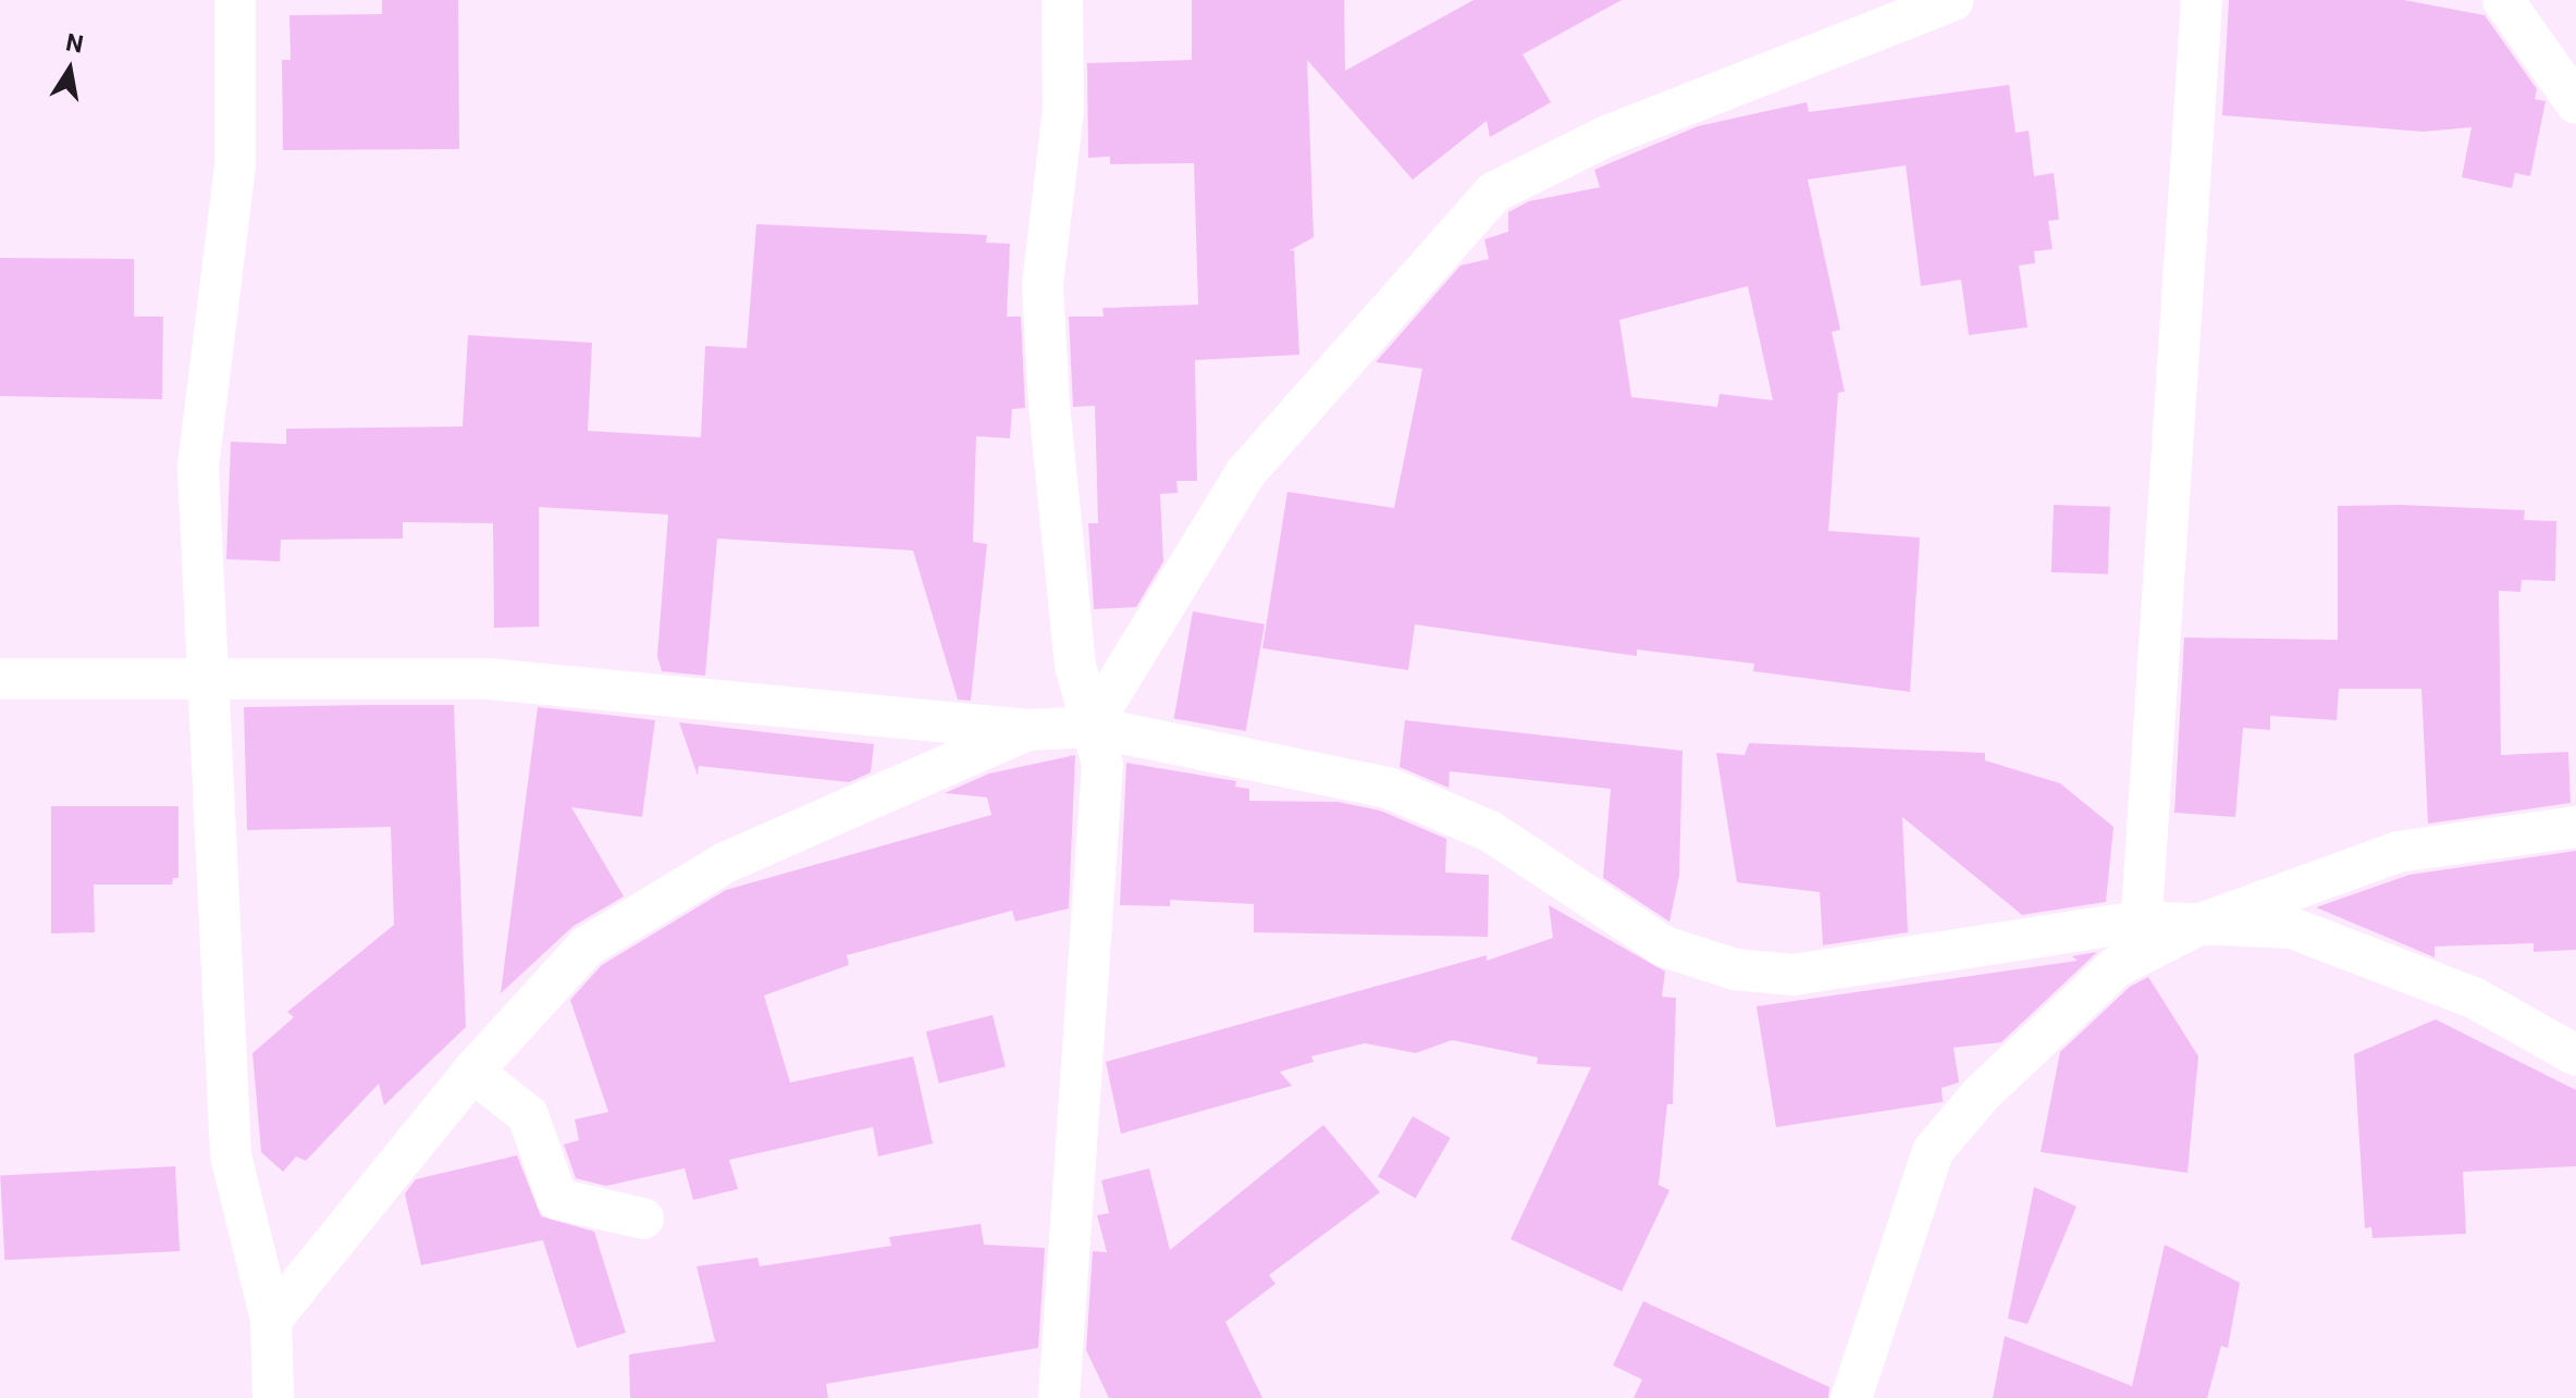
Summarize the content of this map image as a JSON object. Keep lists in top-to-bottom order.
{
  "north": "top"
}
